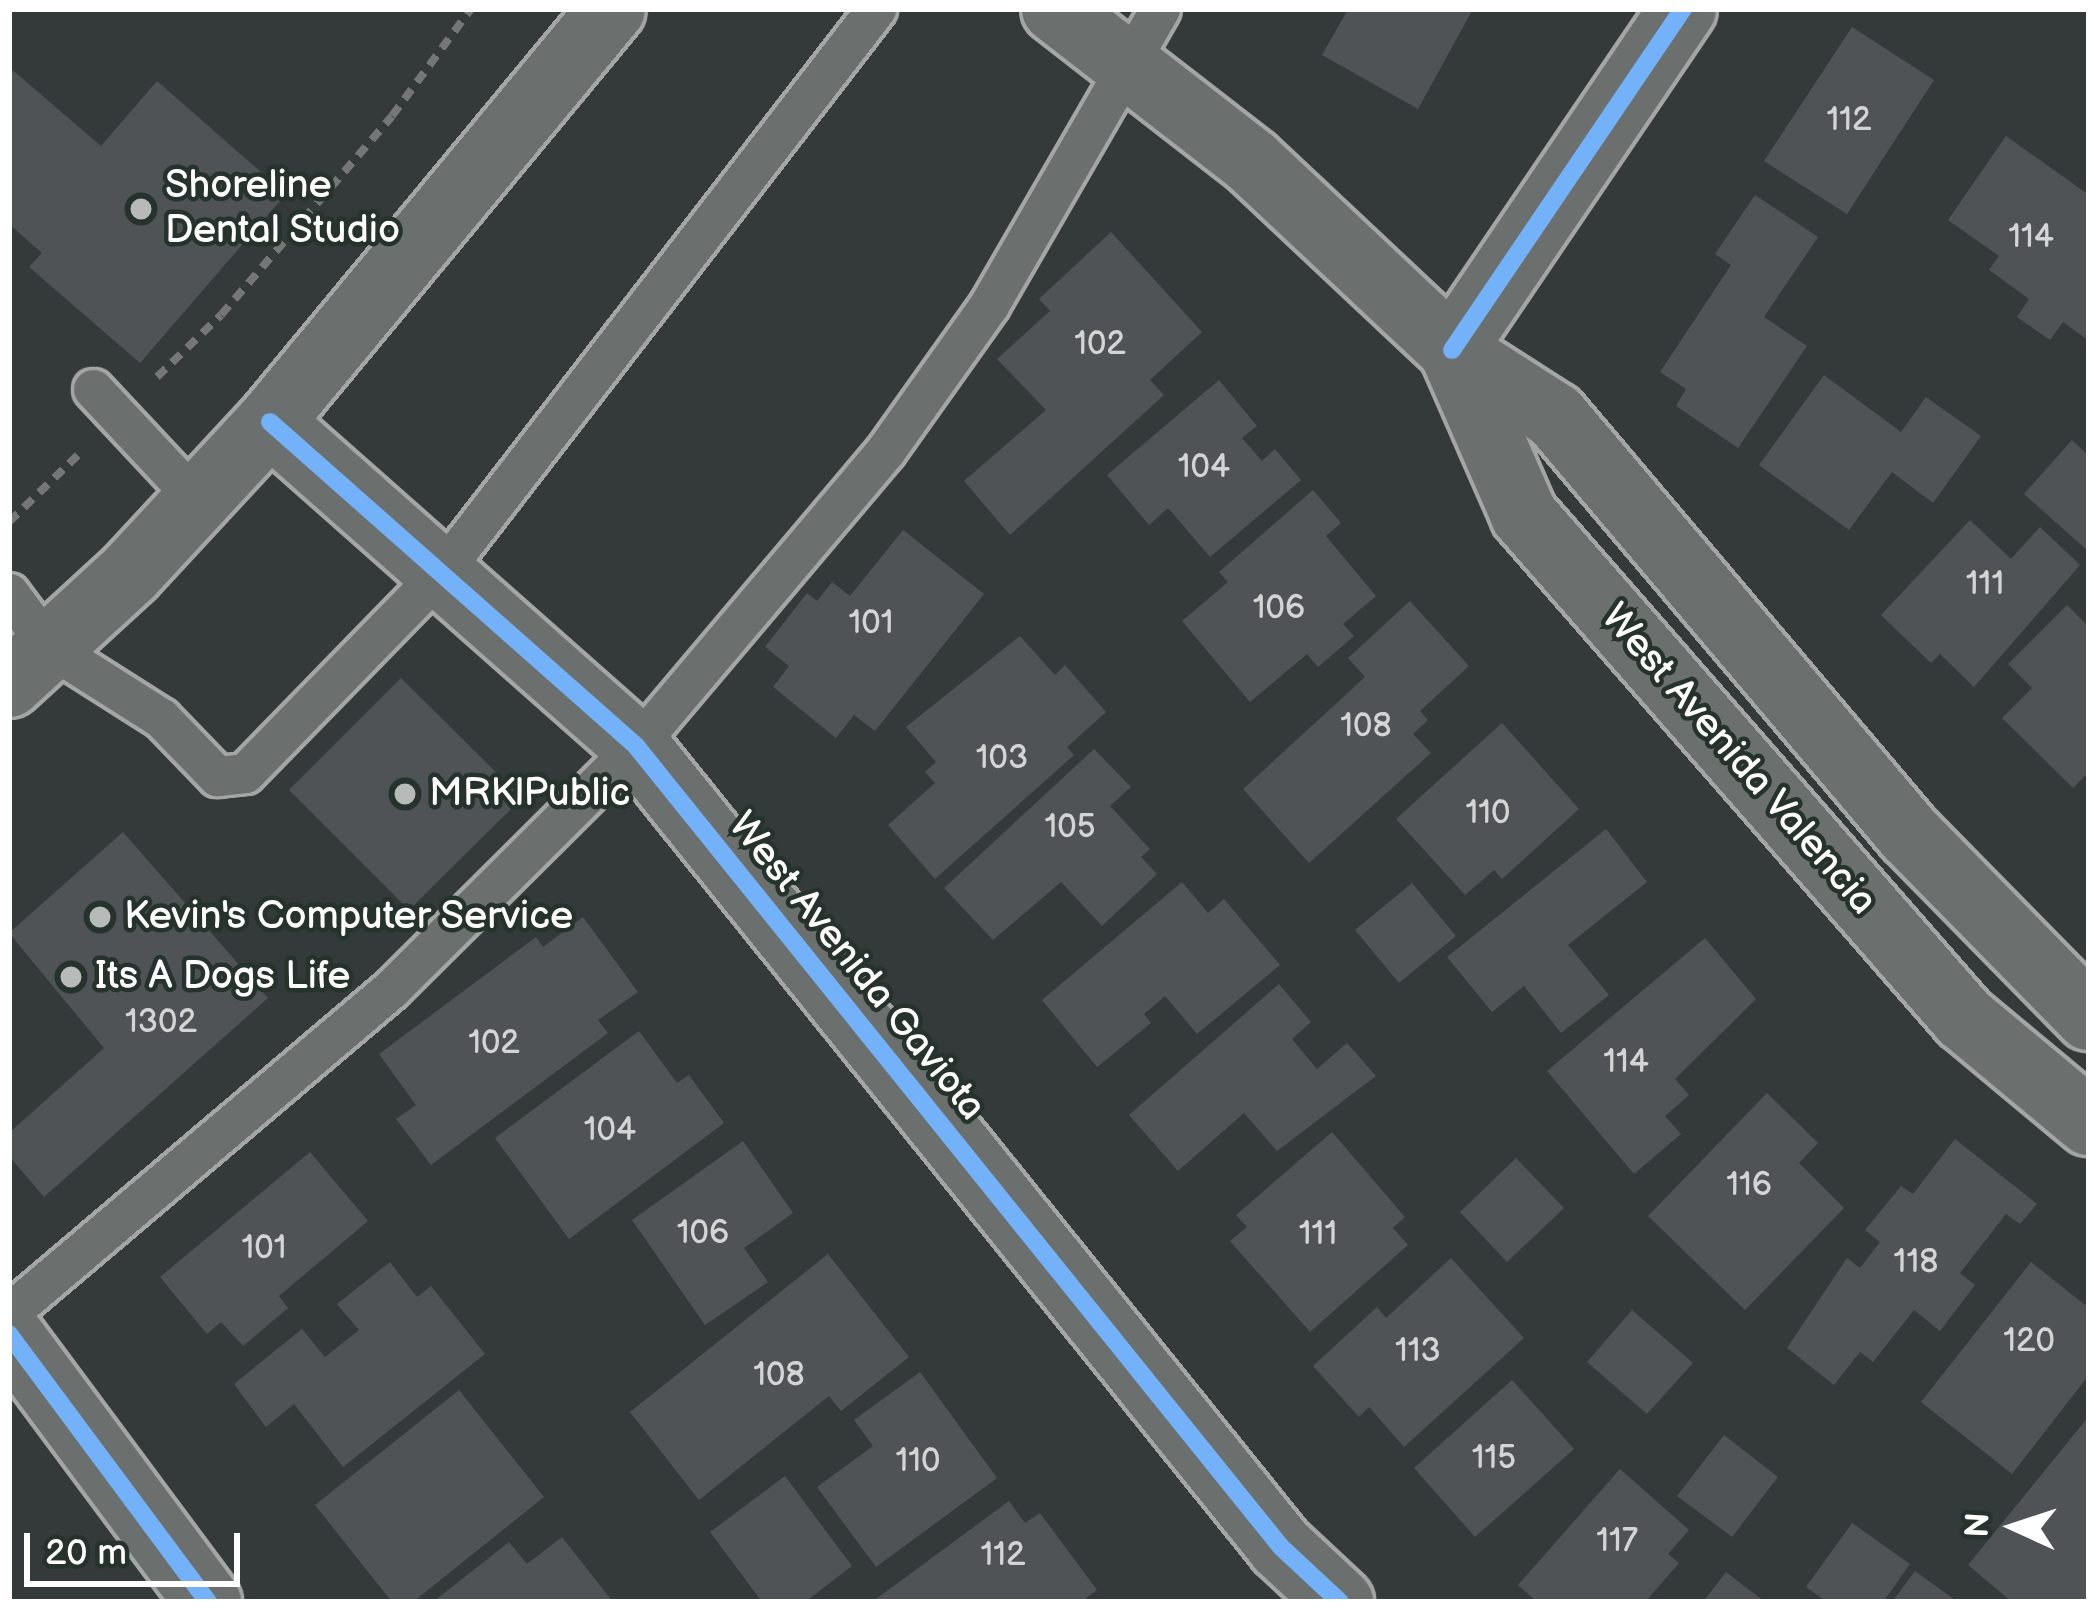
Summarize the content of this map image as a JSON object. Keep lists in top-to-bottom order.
{
  "streets": {
    "main road": ["West Avenida Valencia", "West Avenida Gaviota"]
  },
  "places": [
    "Shoreline Dental Studio",
    "MRK|Public",
    "Kevin's Computer Service",
    "Its A Dogs Life"
  ],
  "house_numbers": [
    "112",
    "114",
    "102",
    "104",
    "111",
    "106",
    "101",
    "108",
    "103",
    "110",
    "105",
    "1302",
    "102",
    "114",
    "104",
    "116",
    "106",
    "111",
    "101",
    "118",
    "120",
    "113",
    "108",
    "115",
    "110",
    "117",
    "112"
  ],
  "scale_bar": "20 m",
  "north": "left"
}
